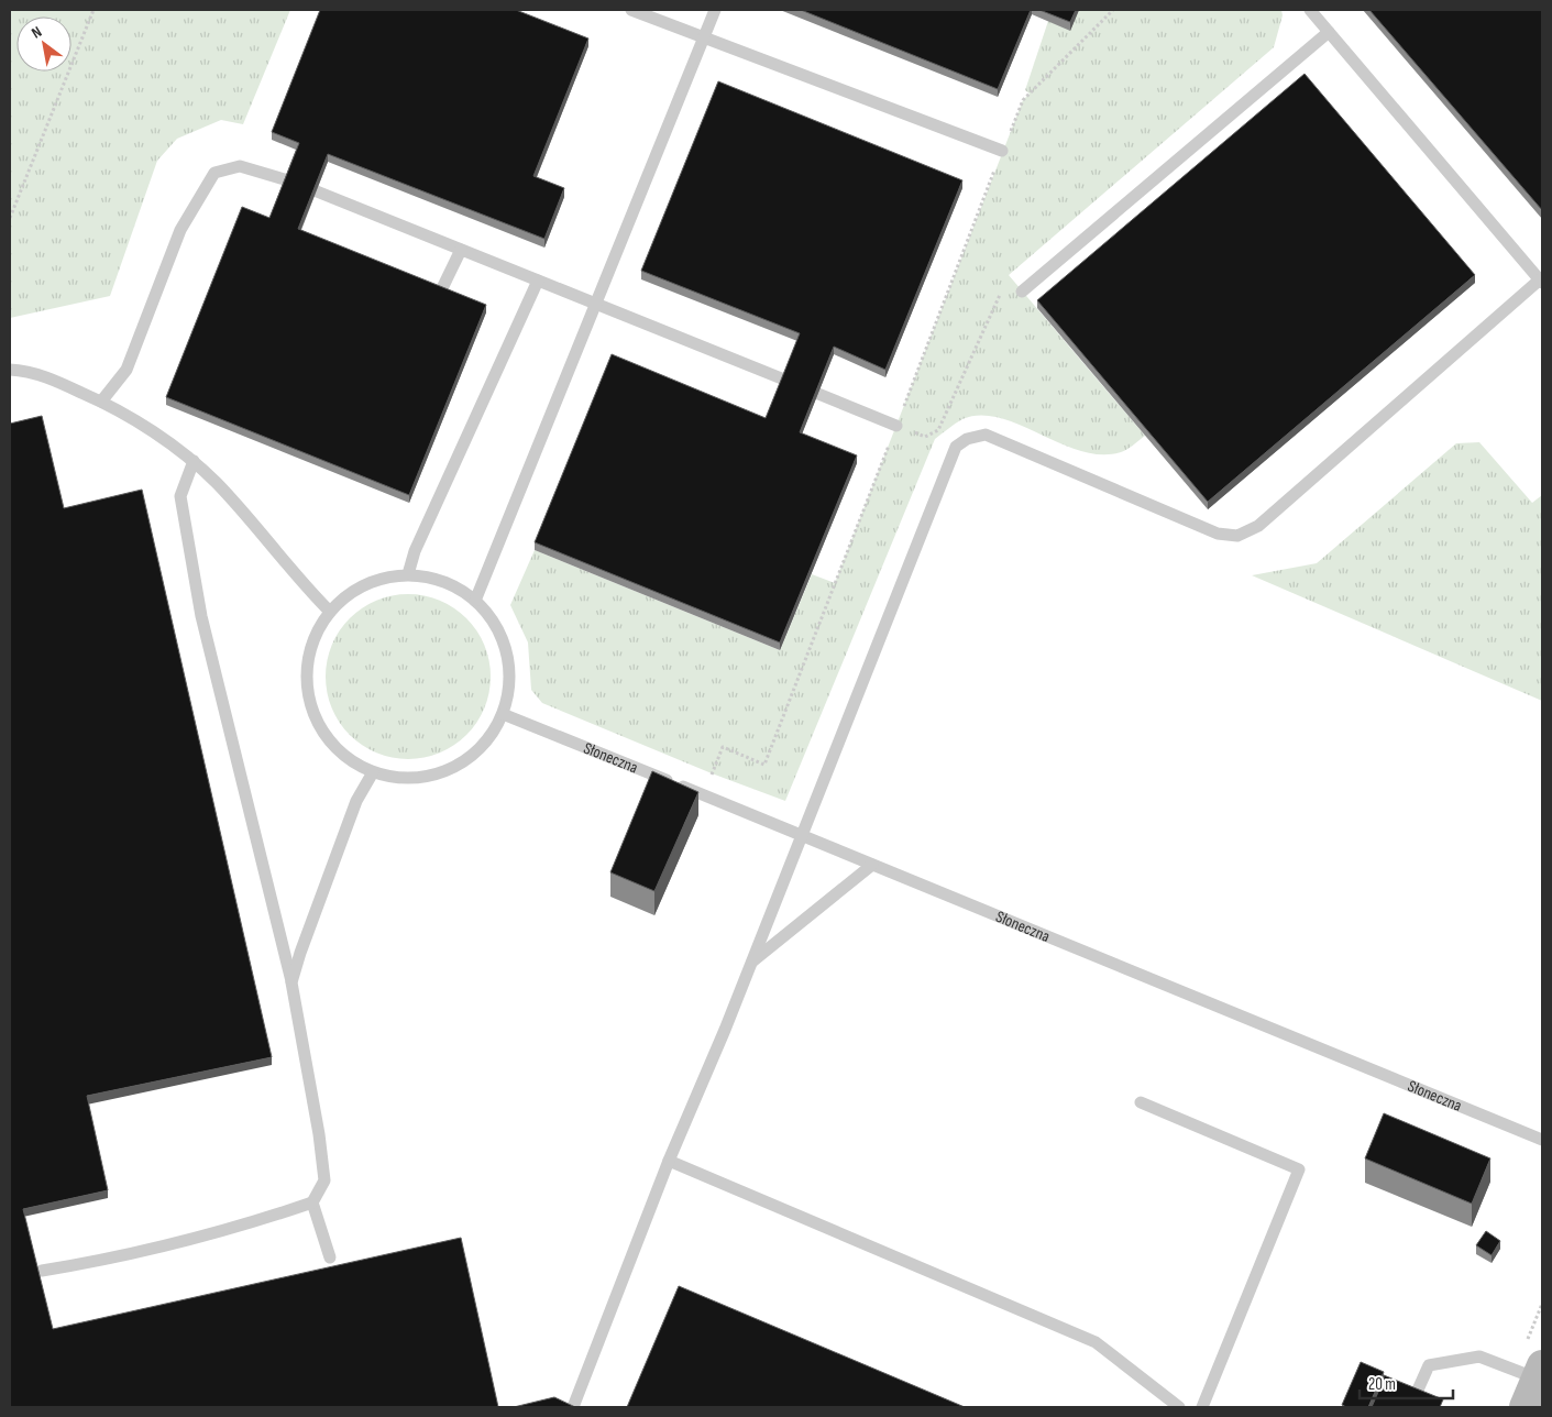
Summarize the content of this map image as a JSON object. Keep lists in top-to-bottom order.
{
  "streets": {
    "lane": ["Słoneczna"]
  },
  "scale_bar": "20 m",
  "north": "top left"
}
